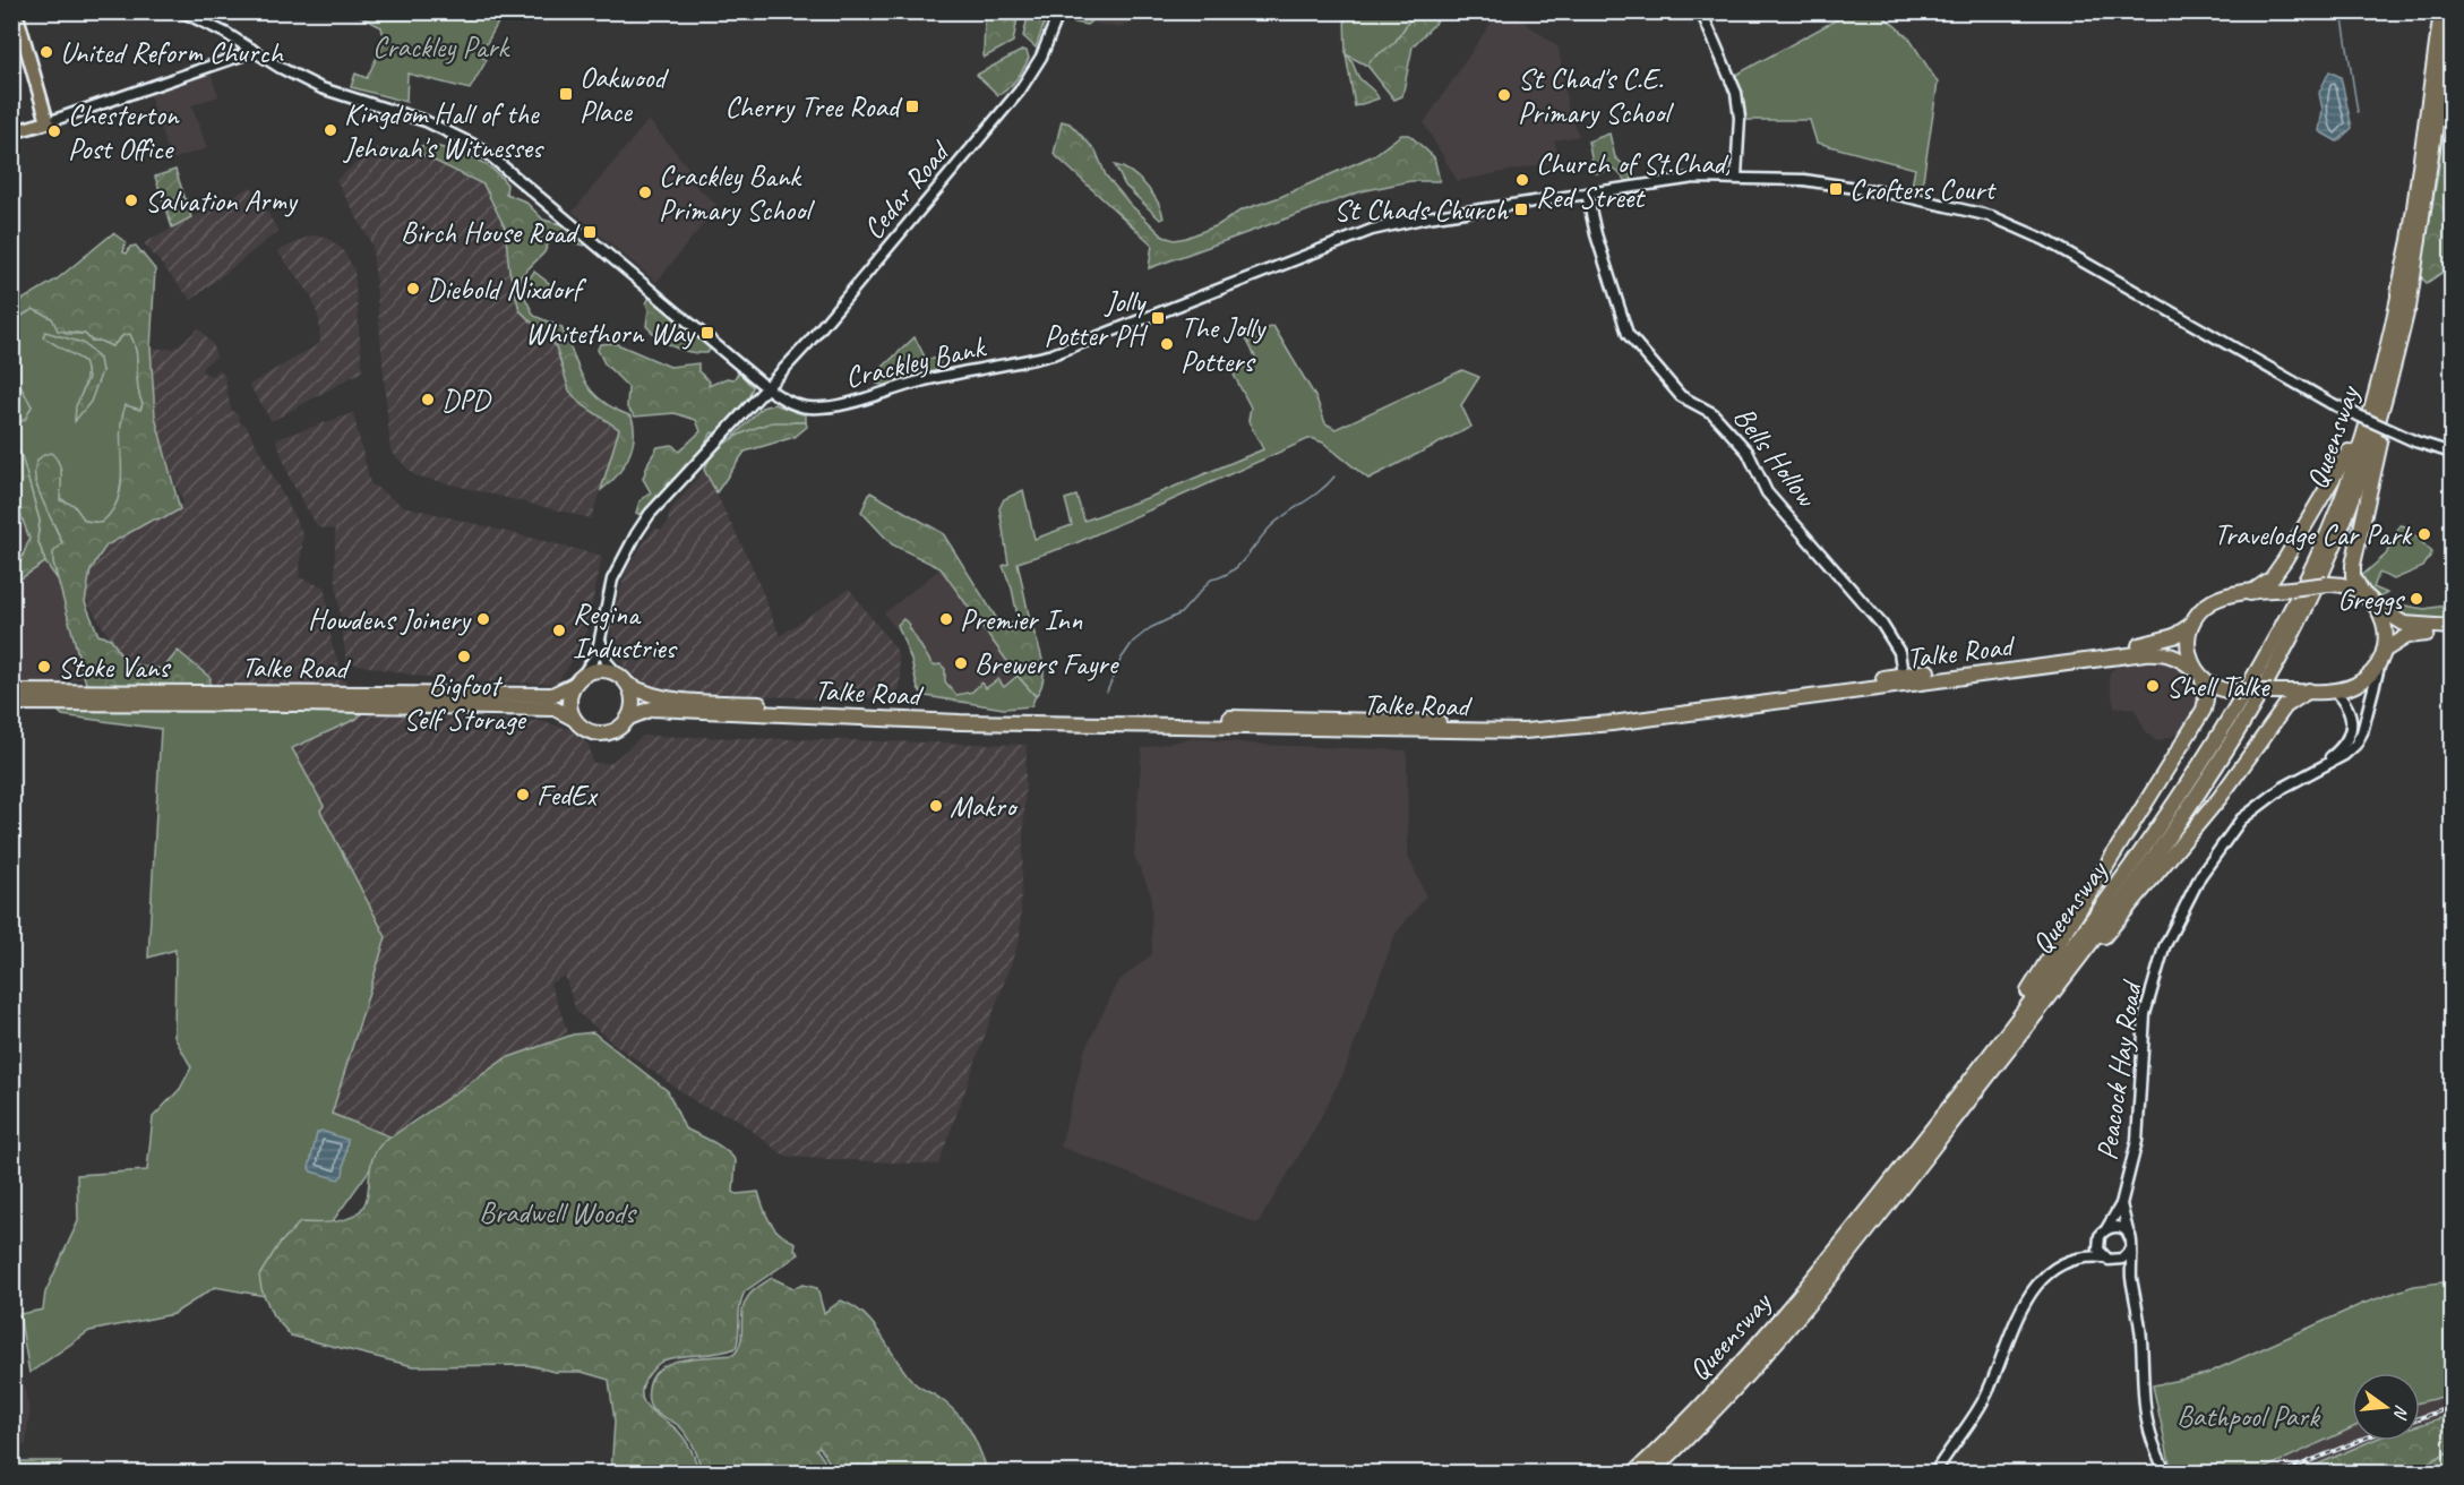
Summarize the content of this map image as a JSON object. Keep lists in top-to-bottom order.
{
  "streets": {
    "highway": ["Queensway", "Talke Road"],
    "street": [
      "Cedar Road",
      "Crackley Bank",
      "Bells Hollow",
      "Peacock Hay Road"
    ]
  },
  "crossings": [
    ["Cedar Road", "Crackley Bank"],
    ["Cedar Road", "Talke Road"],
    ["Crackley Bank", "Bells Hollow"],
    ["Bells Hollow", "Talke Road"],
    ["Talke Road", "Peacock Hay Road"]
  ],
  "parks": ["Crackley Park", "Bradwell Woods", "Bathpool Park"],
  "places": {
    "other": [
      "United Reform Church",
      "St Chad's C.E. Primary School",
      "Kingdom Hall of the Jehovah's Witnesses",
      "Chesterton Post Office",
      "Church of St.Chad, Red Street",
      "Crackley Bank Primary School",
      "Salvation Army",
      "Diebold Nixdorf",
      "The Jolly Potters",
      "DPD",
      "Travelodge Car Park",
      "Greggs",
      "Howdens Joinery",
      "Premier Inn",
      "Regina Industries",
      "Bigfoot Self Storage",
      "Brewers Fayre",
      "Stoke Vans",
      "Shell Talke",
      "FedEx",
      "Makro"
    ],
    "transit": [
      "Oakwood Place",
      "Cherry Tree Road",
      "Crofters Court",
      "St Chads Church",
      "Birch House Road",
      "Jolly Potter PH",
      "Whitethorn Way"
    ]
  },
  "north": "right"
}
